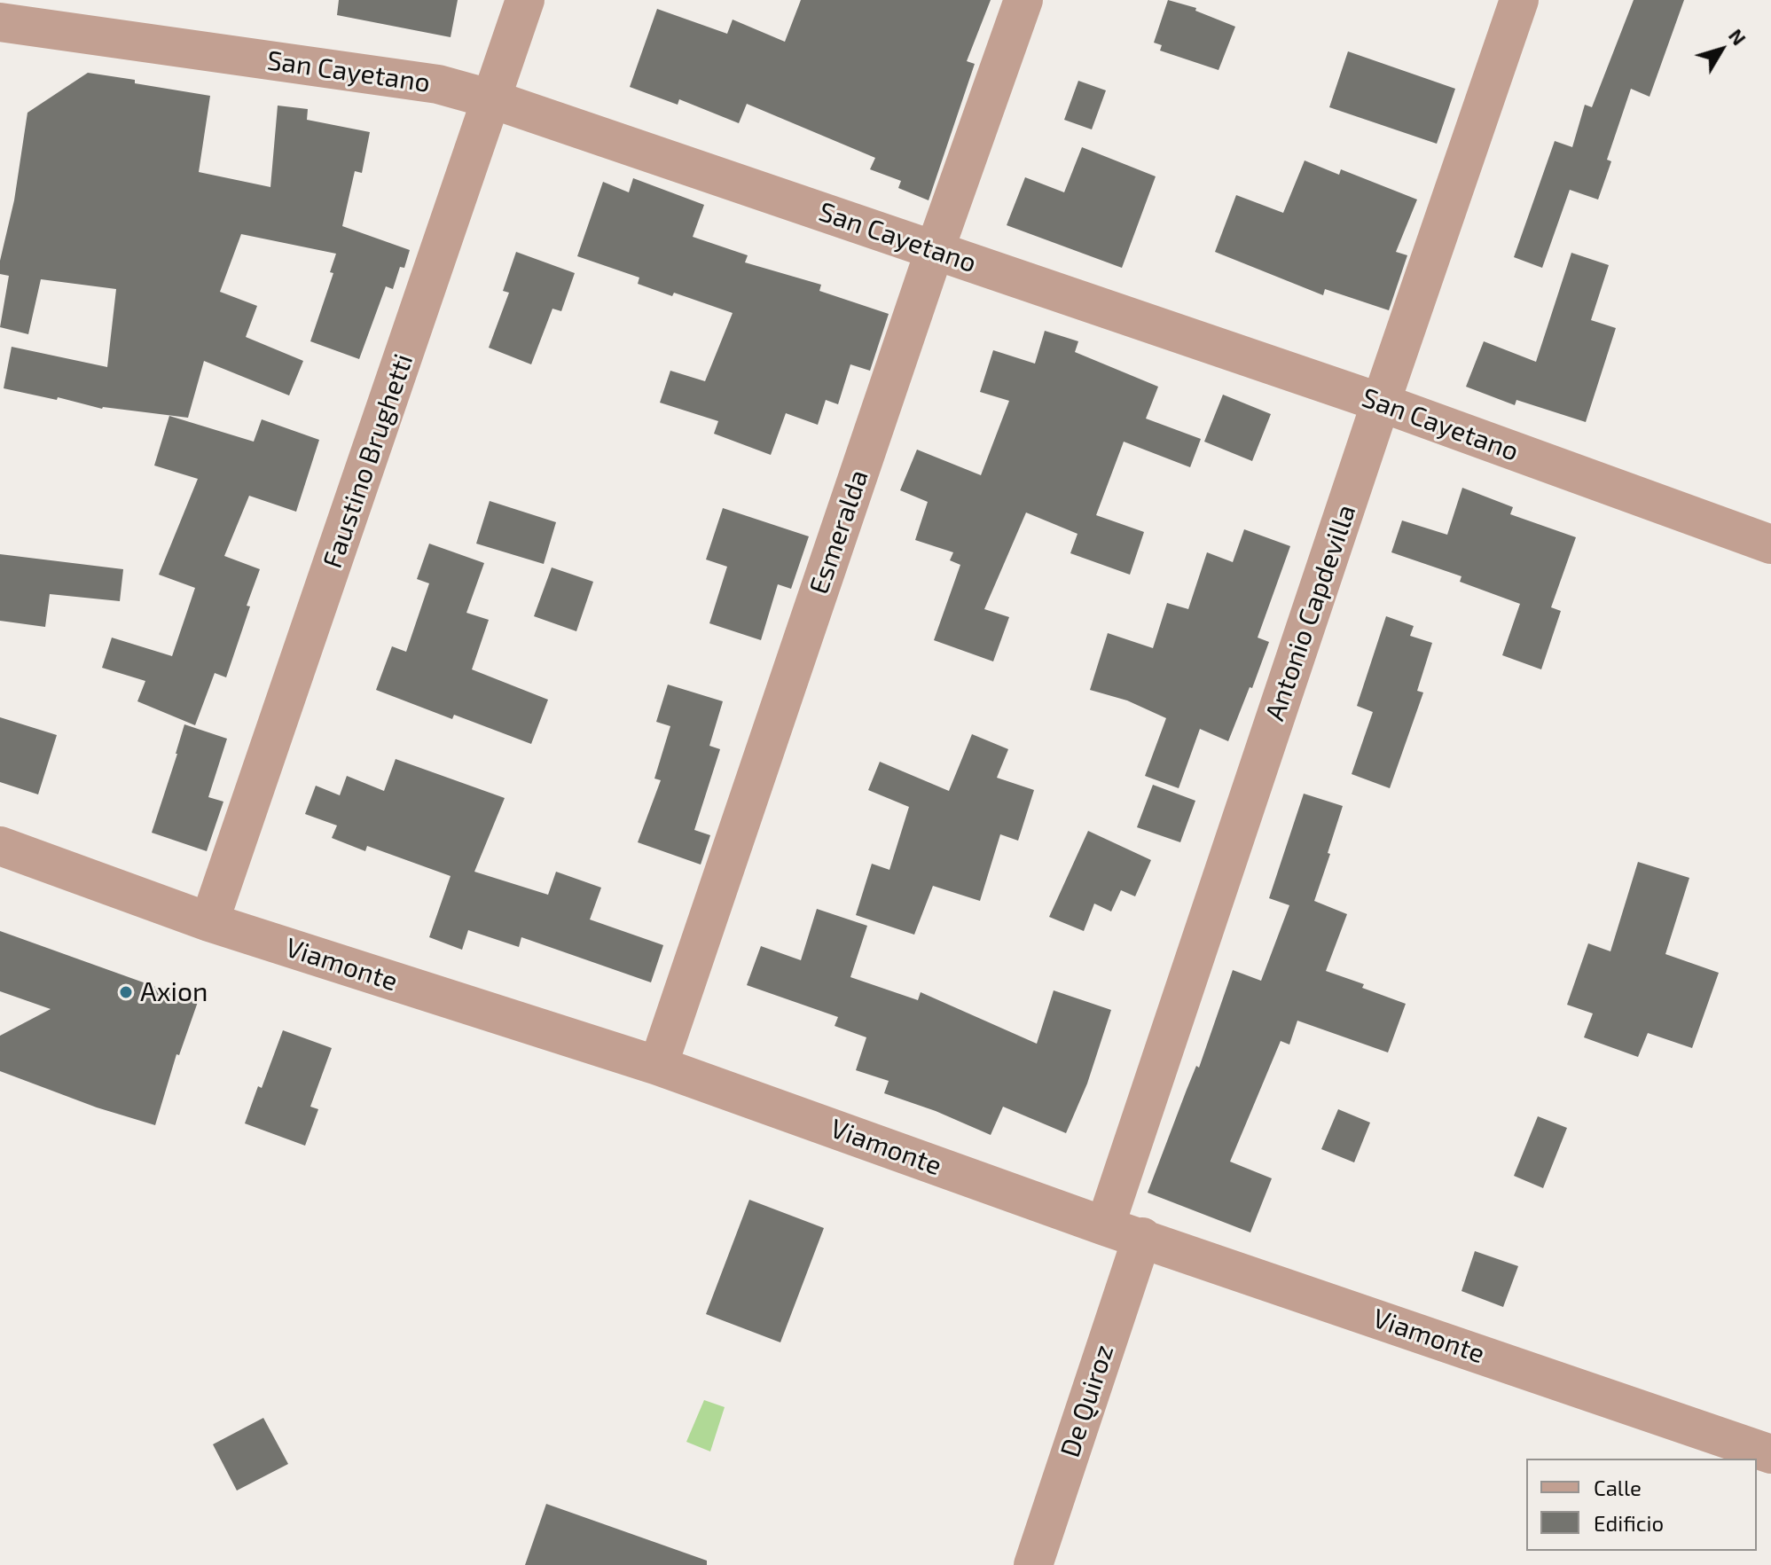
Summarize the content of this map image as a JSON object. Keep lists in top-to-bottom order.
{
  "streets": {
    "street": [
      "San Cayetano",
      "Faustino Brughetti",
      "Esmeralda",
      "Antonio Capdevilla",
      "Viamonte",
      "De Quiroz"
    ]
  },
  "crossings": [
    ["San Cayetano", "Faustino Brughetti"],
    ["San Cayetano", "Esmeralda"],
    ["San Cayetano", "Antonio Capdevilla"],
    ["Faustino Brughetti", "Viamonte"],
    ["Esmeralda", "Viamonte"],
    ["Antonio Capdevilla", "Viamonte"],
    ["Viamonte", "De Quiroz"]
  ],
  "places": ["Axion"],
  "legend": ["Calle", "Edificio"],
  "north": "top right"
}
